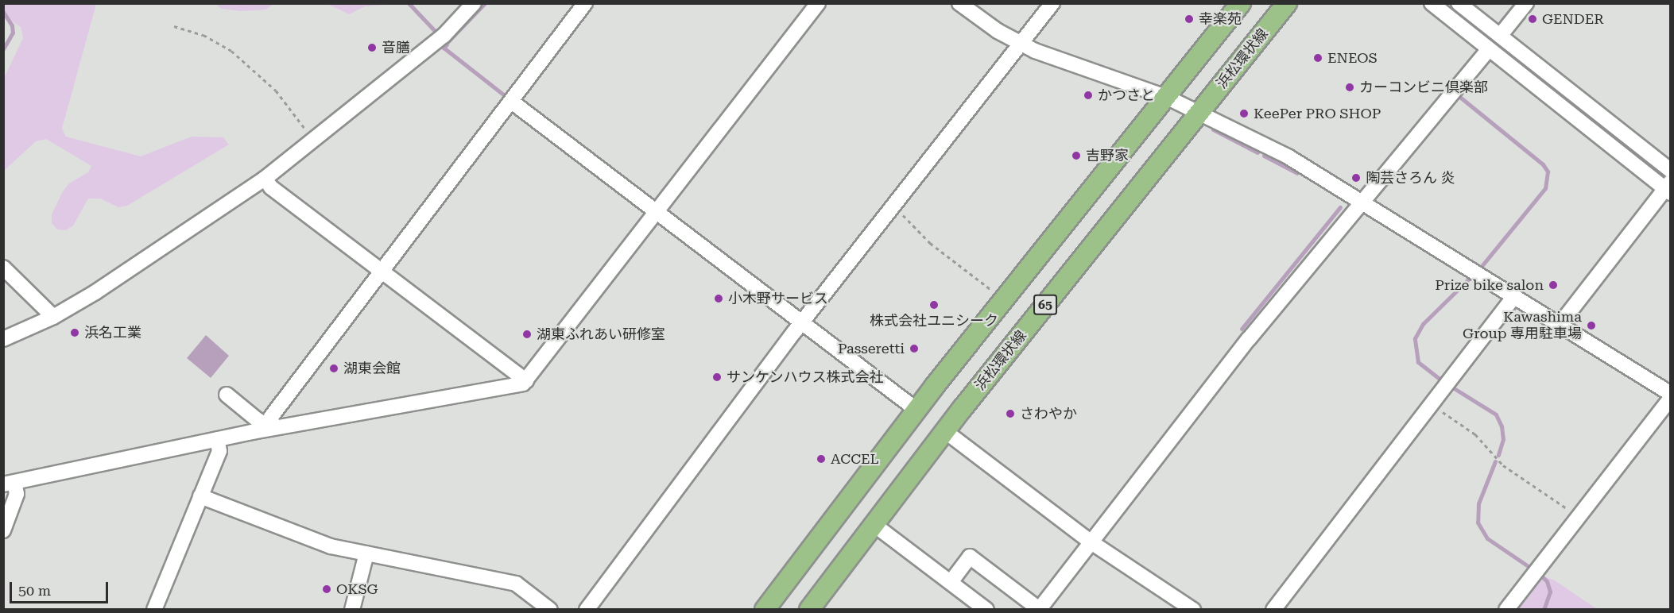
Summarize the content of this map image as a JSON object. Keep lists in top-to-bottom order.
{
  "streets": {
    "main road": ["浜松環状線", "65"]
  },
  "places": [
    "幸楽苑",
    "GENDER",
    "音膳",
    "ENEOS",
    "カーコンビニ倶楽部",
    "かつさと",
    "KeePer PRO SHOP",
    "吉野家",
    "陶芸さろん 炎",
    "Prize bike salon",
    "小木野サービス",
    "株式会社ユニシーク",
    "Kawashima Group 専用駐車場",
    "浜名工業",
    "湖東ふれあい研修室",
    "Passeretti",
    "湖東会館",
    "サンケンハウス株式会社",
    "さわやか",
    "ACCEL",
    "OKSG"
  ],
  "scale_bar": "50 m"
}
